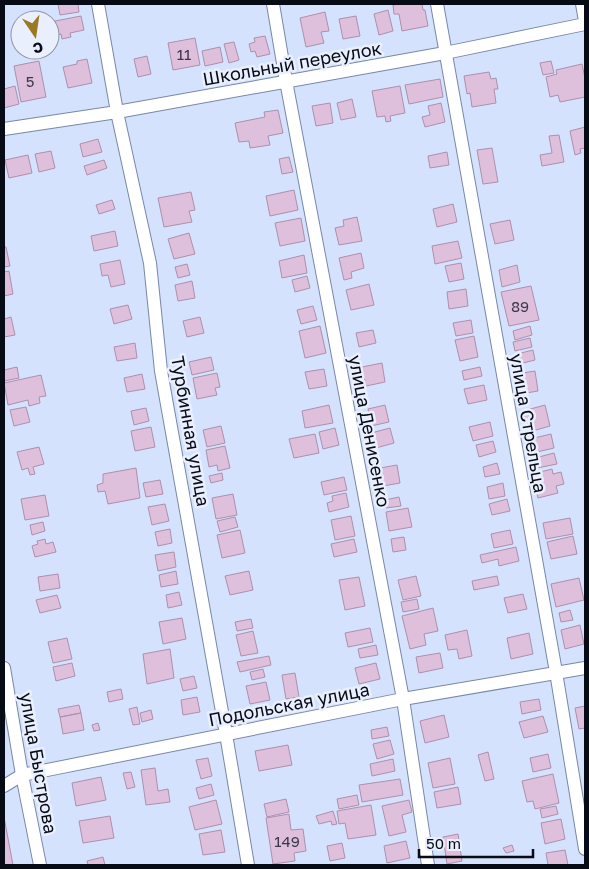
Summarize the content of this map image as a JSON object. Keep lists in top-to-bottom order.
{
  "streets": {
    "street": [
      "Школьный переулок",
      "улица Стрельца",
      "Турбинная улица",
      "улица Денисенко",
      "Подольская улица",
      "улица Быстрова"
    ]
  },
  "crossings": [
    ["Школьный переулок", "улица Стрельца"],
    ["Школьный переулок", "Турбинная улица"],
    ["Школьный переулок", "улица Денисенко"],
    ["улица Стрельца", "Подольская улица"],
    ["Турбинная улица", "Подольская улица"],
    ["улица Денисенко", "Подольская улица"],
    ["Подольская улица", "улица Быстрова"]
  ],
  "house_numbers": [
    "11",
    "5",
    "89",
    "149"
  ],
  "scale_bar": "50 m",
  "north": "bottom"
}
